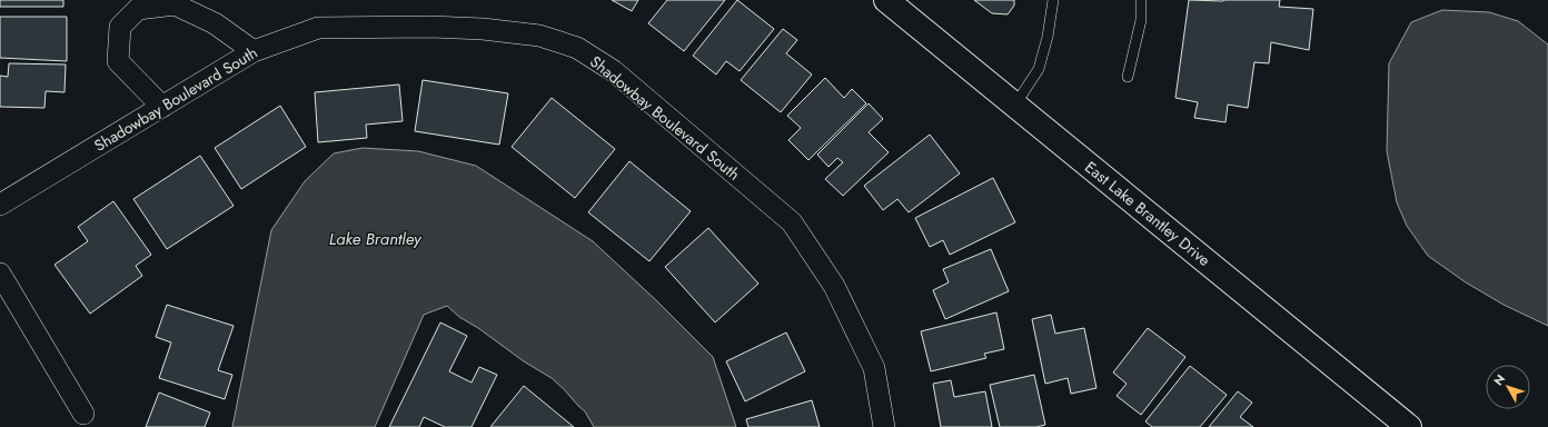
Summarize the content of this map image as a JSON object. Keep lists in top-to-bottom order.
{
  "streets": {
    "street": ["Shadowbay Boulevard South", "East Lake Brantley Drive"]
  },
  "water": ["Lake Brantley"],
  "north": "top left"
}
